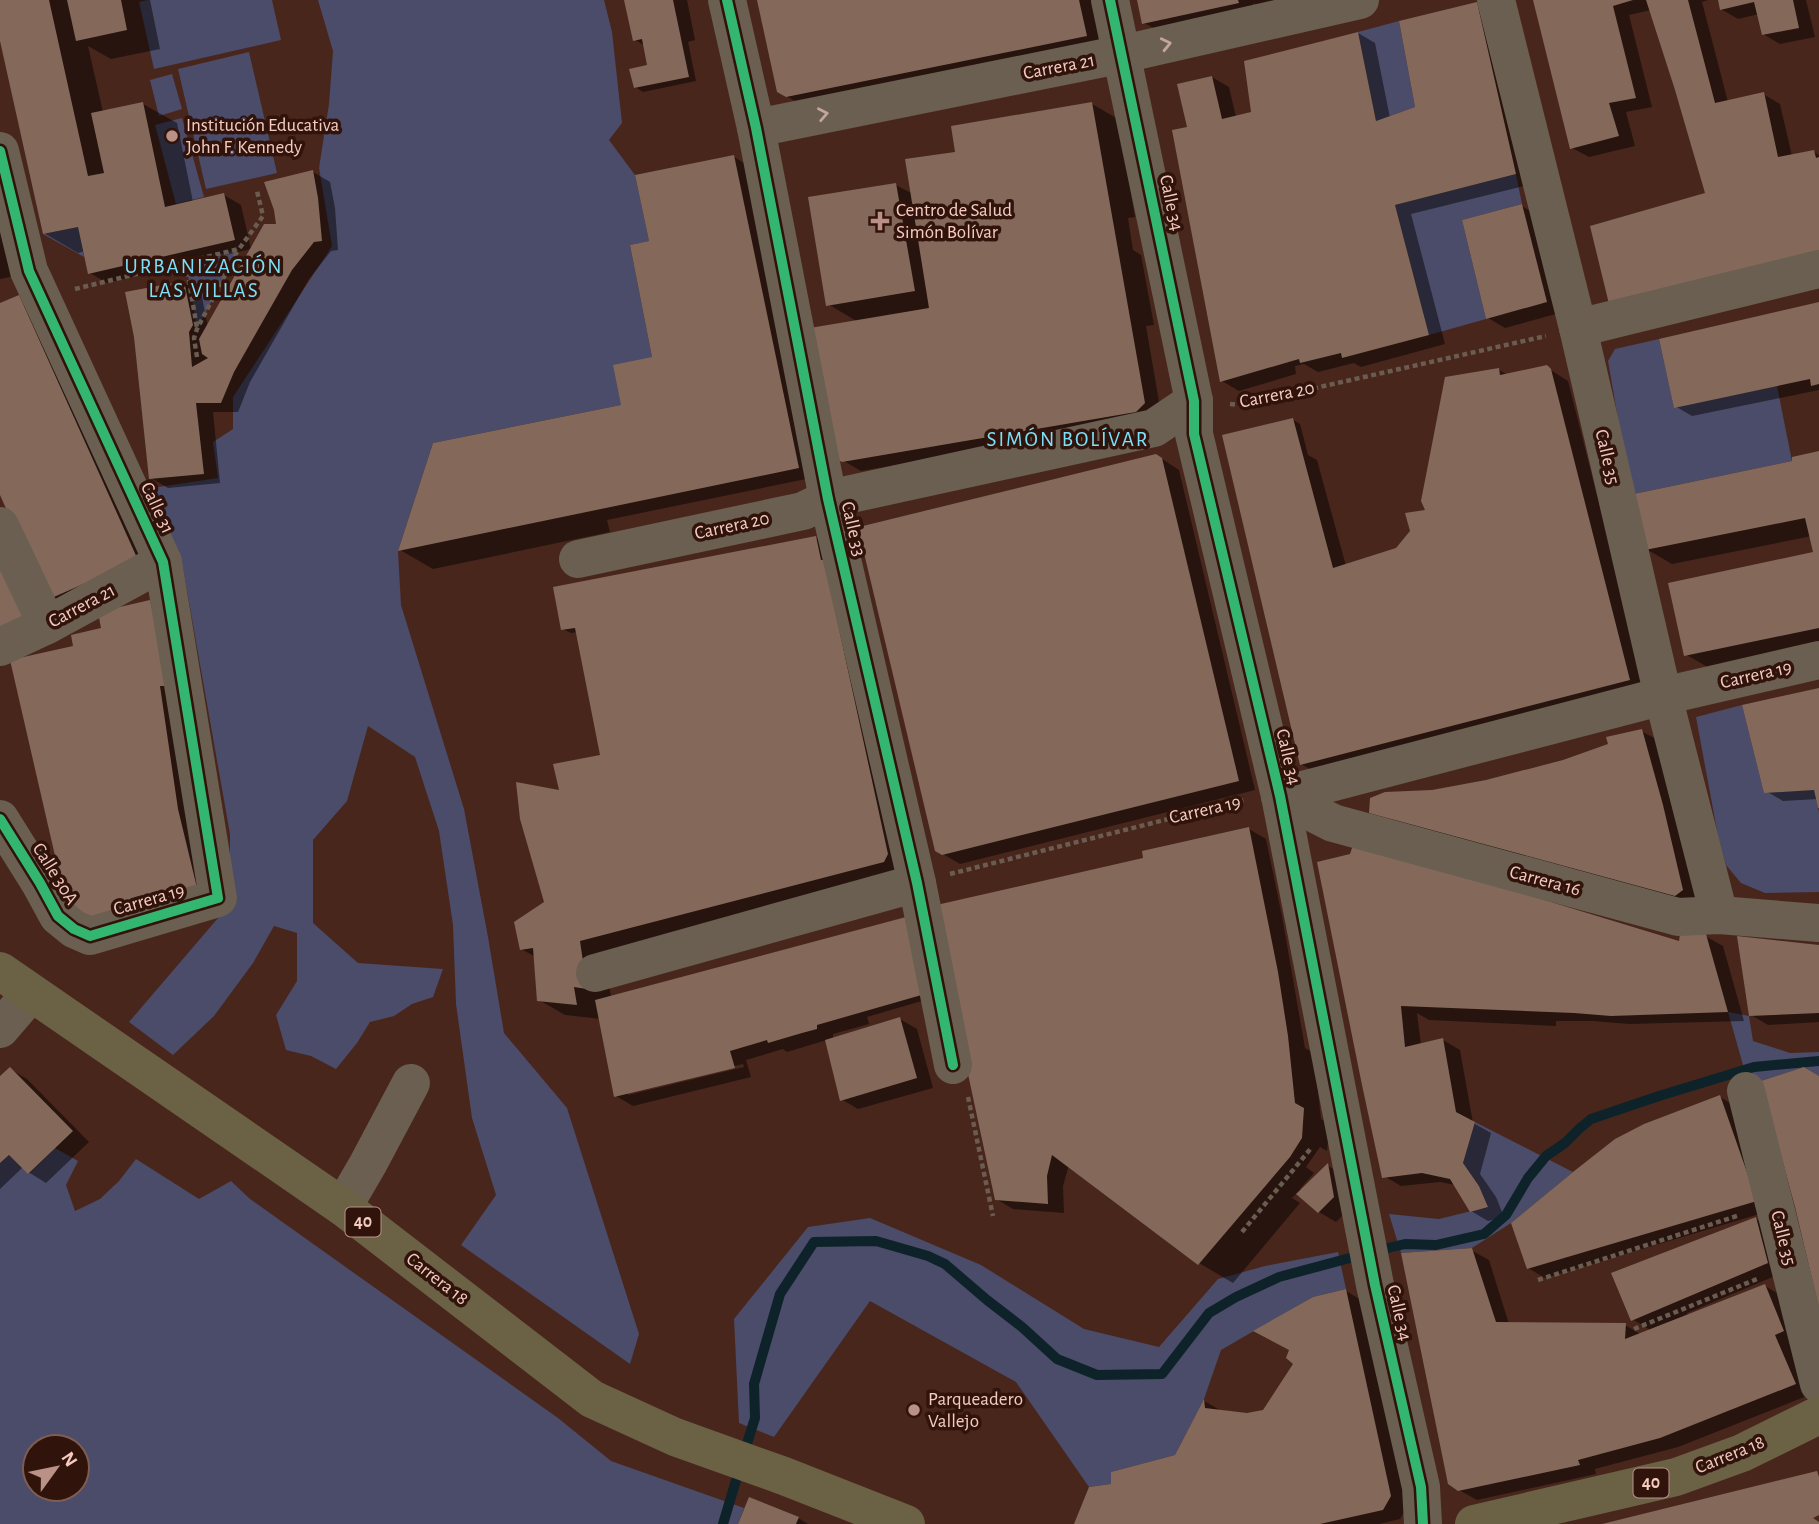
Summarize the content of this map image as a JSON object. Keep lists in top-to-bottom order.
{
  "streets": {
    "highway": ["40", "Carrera 18"],
    "street": [
      "Carrera 21",
      "Calle 34",
      "Carrera 20",
      "Calle 35",
      "Calle 31",
      "Calle 33",
      "Carrera 19",
      "Calle 30A",
      "Carrera 16"
    ]
  },
  "crossings": [
    ["Carrera 21", "Calle 34"],
    ["Carrera 21", "Calle 31"],
    ["Carrera 21", "Calle 33"],
    ["Calle 34", "Carrera 20"],
    ["Calle 34", "Carrera 19"],
    ["Calle 34", "Carrera 16"],
    ["Carrera 20", "Calle 35"],
    ["Carrera 20", "Calle 33"],
    ["Calle 35", "Carrera 19"],
    ["Calle 35", "Carrera 16"],
    ["Calle 31", "Carrera 19"],
    ["Calle 33", "Carrera 19"],
    ["Carrera 19", "Calle 30A"],
    ["Carrera 19", "Carrera 16"]
  ],
  "one_way": ["Carrera 21"],
  "districts": ["URBANIZACIÓN LAS VILLAS", "SIMÓN BOLÍVAR"],
  "places": {
    "other": ["Institución Educativa John F. Kennedy", "Parqueadero Vallejo"],
    "health": ["Centro de Salud Simón Bolívar"]
  },
  "north": "top right"
}
